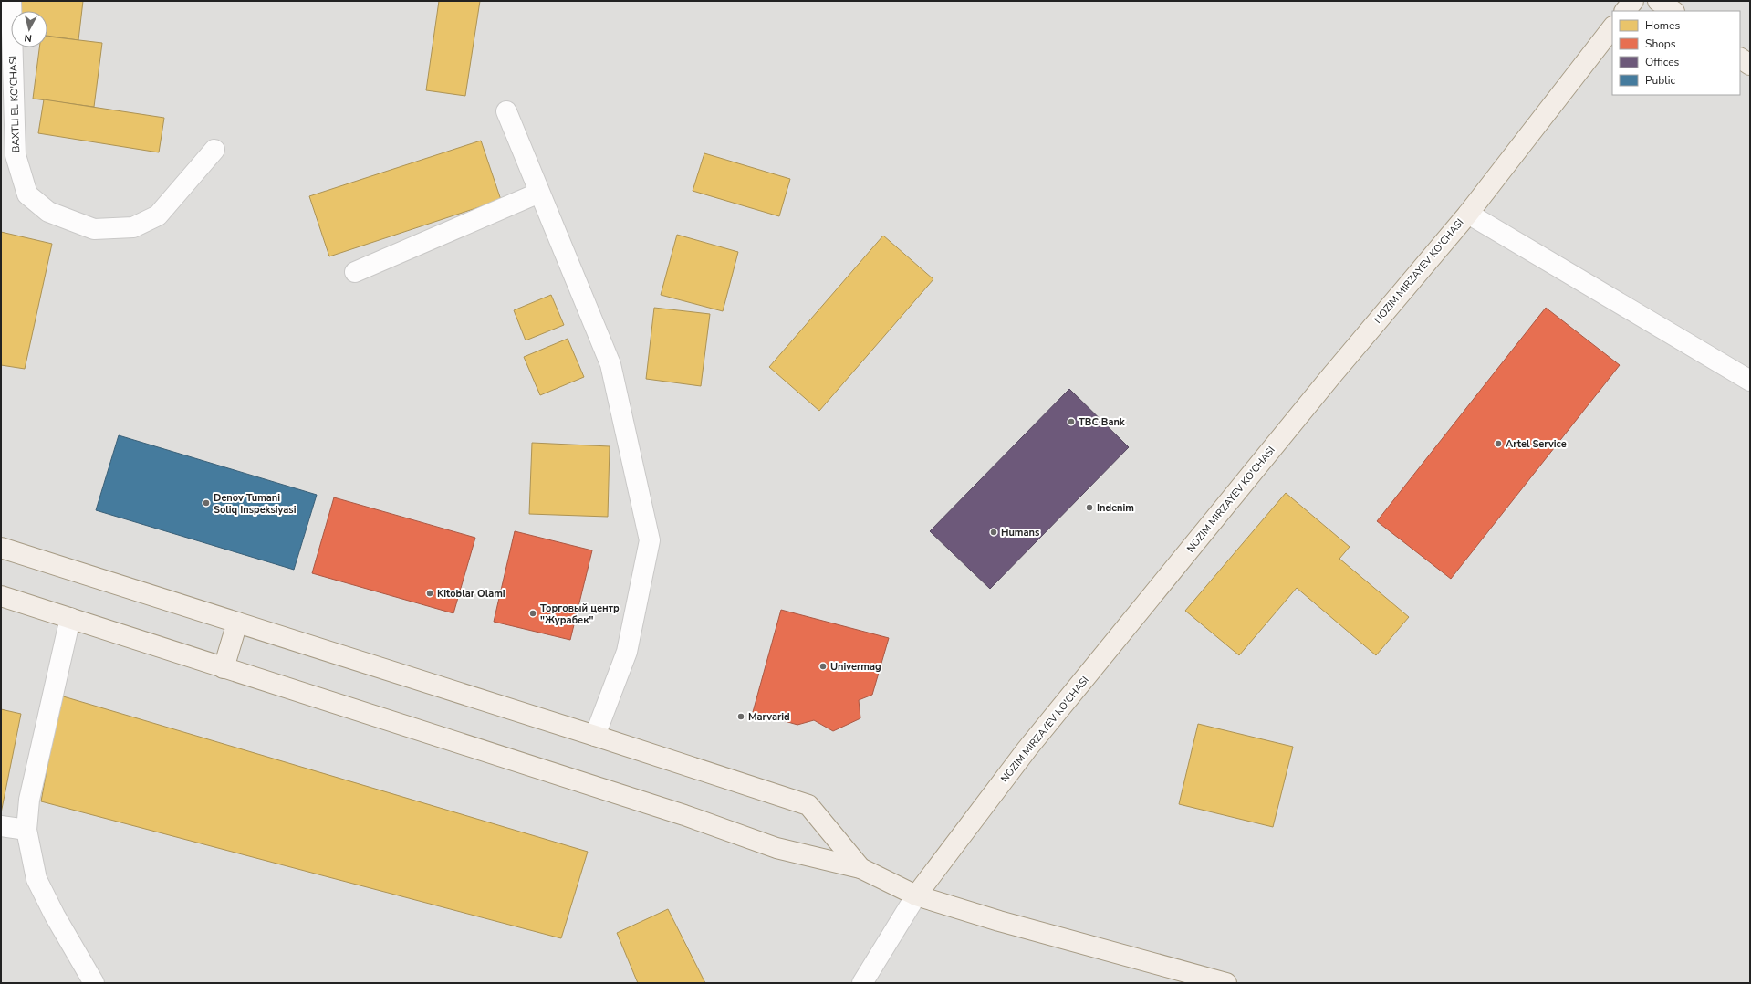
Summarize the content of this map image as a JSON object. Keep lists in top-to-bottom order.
{
  "streets": {
    "main road": ["NOZIM MIRZAYEV KO'CHASI"],
    "street": ["BAXTLI EL KO'CHASI"]
  },
  "places": [
    "TBC Bank",
    "Artel Service",
    "Denov Tumani Soliq Inspeksiyasi",
    "Indenim",
    "Humans",
    "Kitoblar Olami",
    "Торговый центр \"Журабек\"",
    "Univermag",
    "Marvarid"
  ],
  "legend": [
    "Homes",
    "Shops",
    "Offices",
    "Public"
  ],
  "north": "bottom"
}
